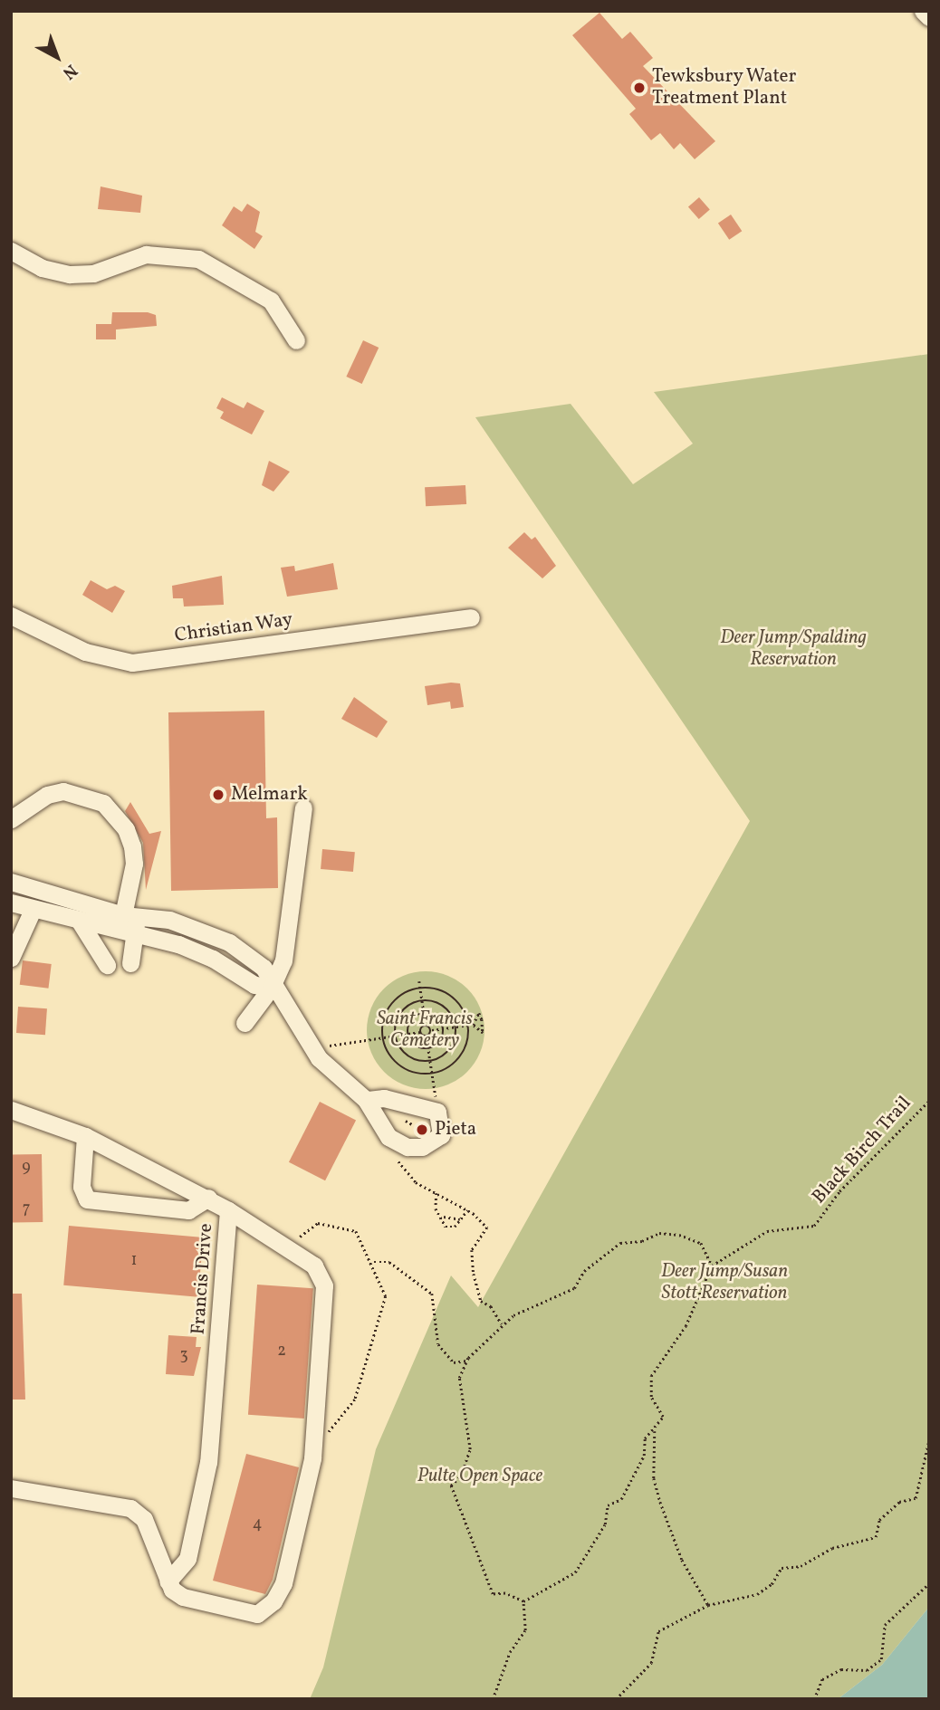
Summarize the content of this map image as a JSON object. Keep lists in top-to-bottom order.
{
  "streets": {
    "street": ["Christian Way", "Francis Drive"],
    "path": ["Black Birch Trail"]
  },
  "parks": [
    "Deer Jump/Spalding Reservation",
    "Saint Francis Cemetery",
    "Deer Jump/Susan Stott Reservation",
    "Pulte Open Space"
  ],
  "places": ["Tewksbury Water Treatment Plant", "Melmark", "Pieta"],
  "house_numbers": [
    "9",
    "7",
    "1",
    "2",
    "3",
    "4"
  ],
  "north": "bottom right"
}
